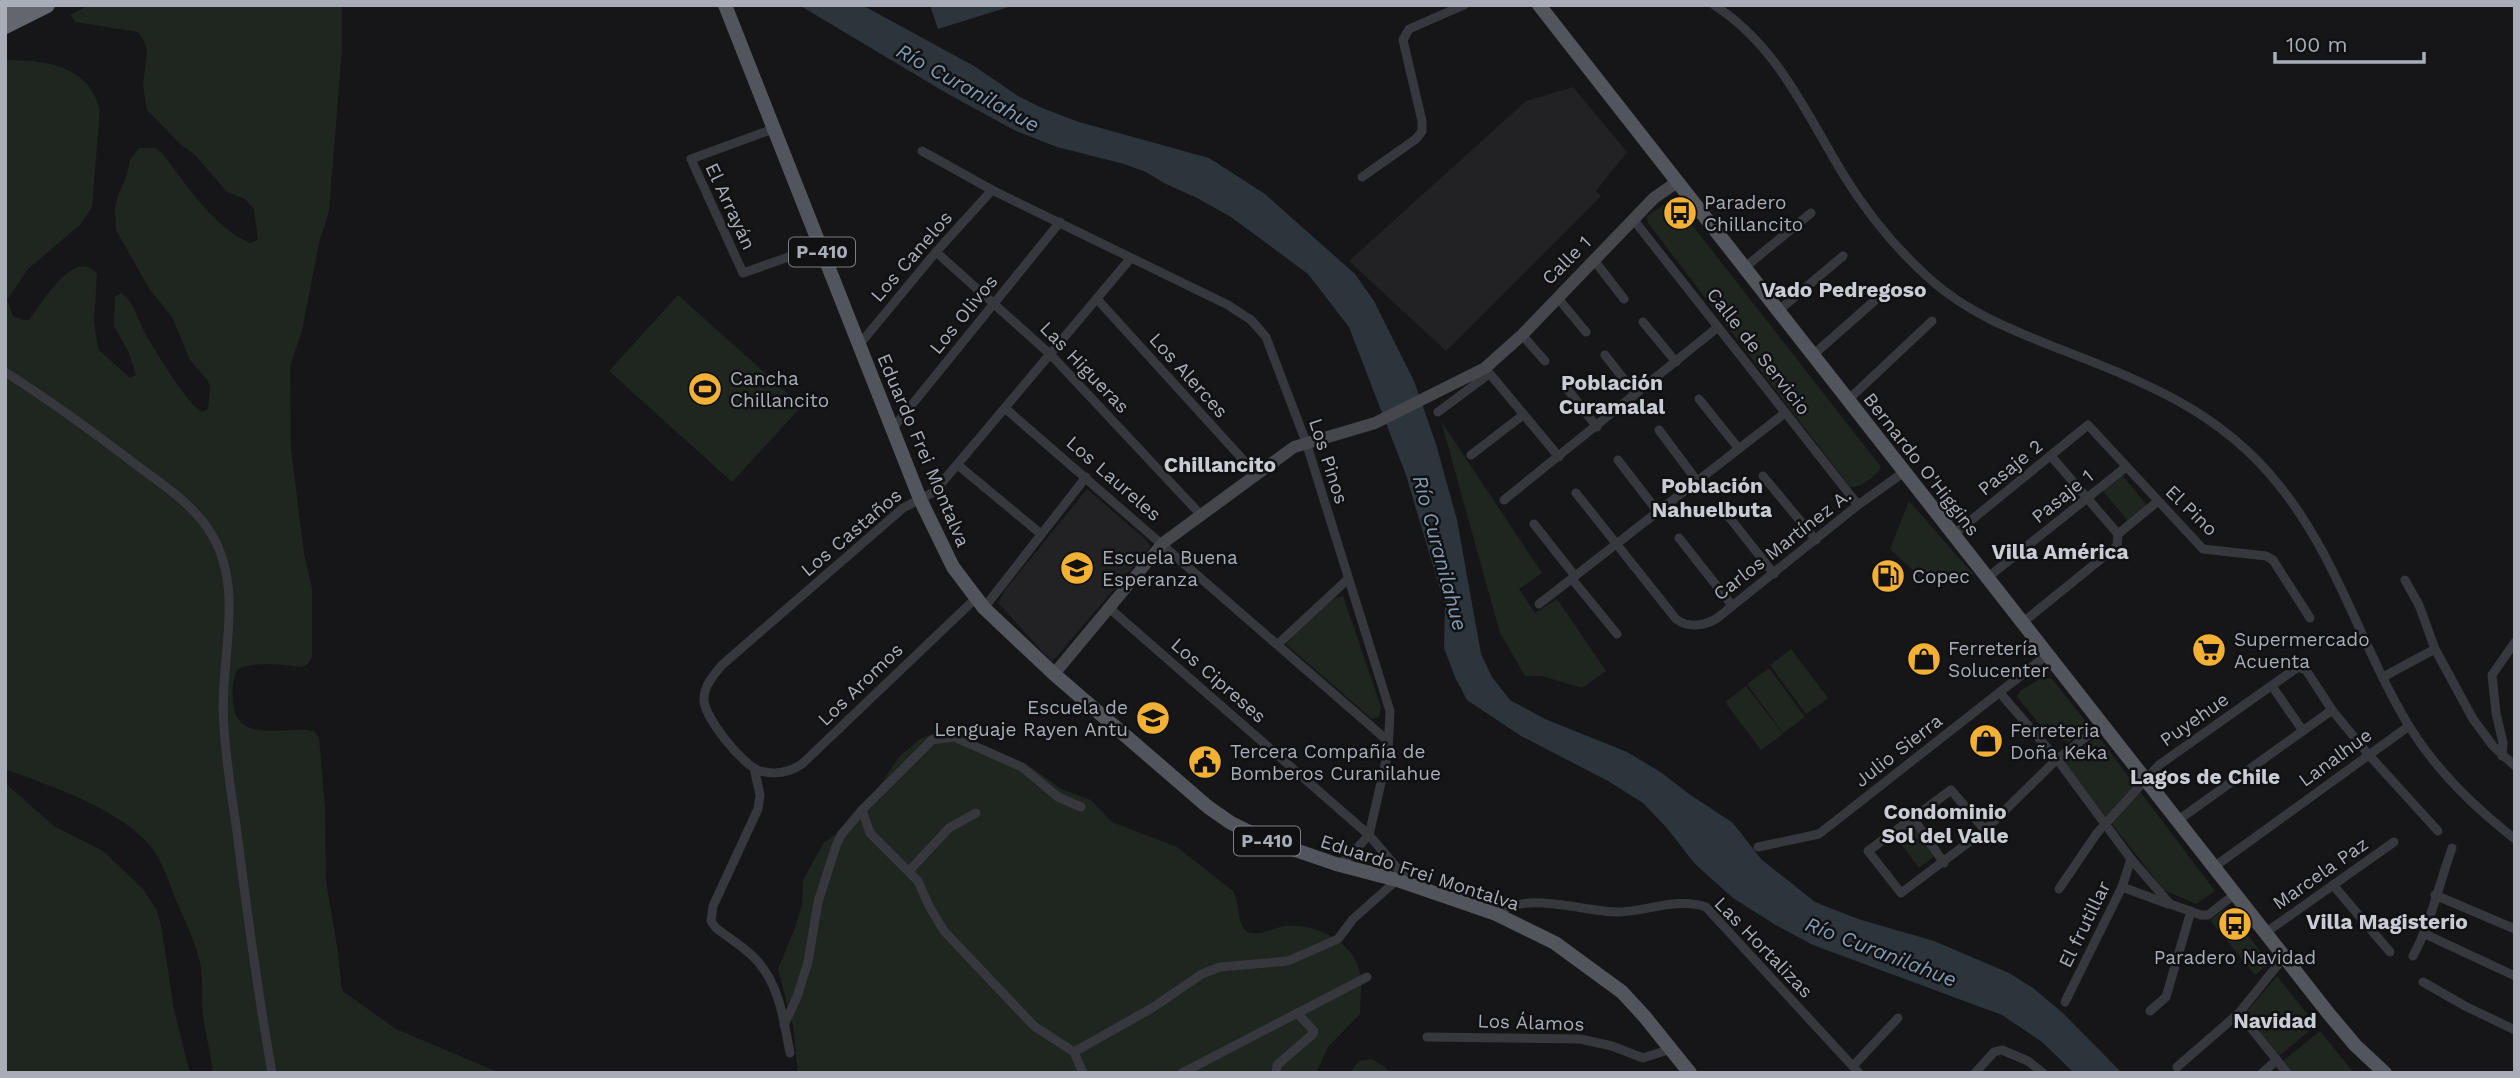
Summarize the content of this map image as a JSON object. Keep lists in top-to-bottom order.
{
  "streets": {
    "main road": ["P-410", "Eduardo Frei Montalva", "Bernardo O'Higgins"],
    "street": [
      "El Arrayán",
      "Los Canelos",
      "Calle 1",
      "Los Olivos",
      "Calle de Servicio",
      "Las Higueras",
      "Los Alerces",
      "Los Pinos",
      "Pasaje 2",
      "Los Laureles",
      "Pasaje 1",
      "El Pino",
      "Los Castaños",
      "Carlos Martínez A.",
      "Los Cipreses",
      "Los Aromos",
      "Puyehue",
      "Julio Sierra",
      "Lanalhue",
      "Marcela Paz",
      "El frutillar",
      "Las Hortalizas",
      "Los Álamos"
    ]
  },
  "crossings": [
    ["El Arrayán", "Eduardo Frei Montalva"],
    ["Los Canelos", "Las Higueras"],
    ["Los Canelos", "Eduardo Frei Montalva"],
    ["Los Canelos", "Los Pinos"],
    ["Calle 1", "Calle de Servicio"],
    ["Calle 1", "Las Higueras"],
    ["Calle 1", "Los Alerces"],
    ["Calle 1", "Eduardo Frei Montalva"],
    ["Calle 1", "Los Pinos"],
    ["Calle 1", "Bernardo O'Higgins"],
    ["Calle 1", "Los Laureles"],
    ["Calle 1", "Los Cipreses"],
    ["Los Olivos", "Las Higueras"],
    ["Los Olivos", "Eduardo Frei Montalva"],
    ["Los Olivos", "Los Pinos"],
    ["Calle de Servicio", "Carlos Martínez A."],
    ["Las Higueras", "Los Castaños"],
    ["Los Alerces", "Los Castaños"],
    ["Eduardo Frei Montalva", "Los Castaños"],
    ["Eduardo Frei Montalva", "Los Aromos"],
    ["Eduardo Frei Montalva", "Las Hortalizas"],
    ["Eduardo Frei Montalva", "Los Álamos"],
    ["Los Pinos", "Los Laureles"],
    ["Los Pinos", "Los Castaños"],
    ["Los Pinos", "Los Cipreses"],
    ["Bernardo O'Higgins", "Pasaje 2"],
    ["Bernardo O'Higgins", "Pasaje 1"],
    ["Bernardo O'Higgins", "Carlos Martínez A."],
    ["Bernardo O'Higgins", "Puyehue"],
    ["Bernardo O'Higgins", "Julio Sierra"],
    ["Bernardo O'Higgins", "Lanalhue"],
    ["Bernardo O'Higgins", "Marcela Paz"],
    ["Pasaje 2", "El Pino"],
    ["Los Laureles", "Los Castaños"],
    ["Los Laureles", "Los Aromos"],
    ["Pasaje 1", "El Pino"],
    ["Los Castaños", "Los Aromos"]
  ],
  "districts": [
    "Vado Pedregoso",
    "Población Curamalal",
    "Chillancito",
    "Población Nahuelbuta",
    "Villa América",
    "Lagos de Chile",
    "Condominio Sol del Valle",
    "Villa Magisterio",
    "Navidad"
  ],
  "water": ["Río Curanilahue"],
  "places": {
    "bus stop": ["Paradero Chillancito", "Paradero Navidad"],
    "sports": ["Cancha Chillancito"],
    "school or university": ["Escuela Buena Esperanza", "Escuela de Lenguaje Rayen Antu"],
    "fuel station": ["Copec"],
    "supermarket": ["Supermercado Acuenta"],
    "shop": ["Ferretería Solucenter", "Ferreteria Doña Keka"],
    "public building": ["Tercera Compañía de Bomberos Curanilahue"]
  },
  "scale_bar": "100 m"
}
